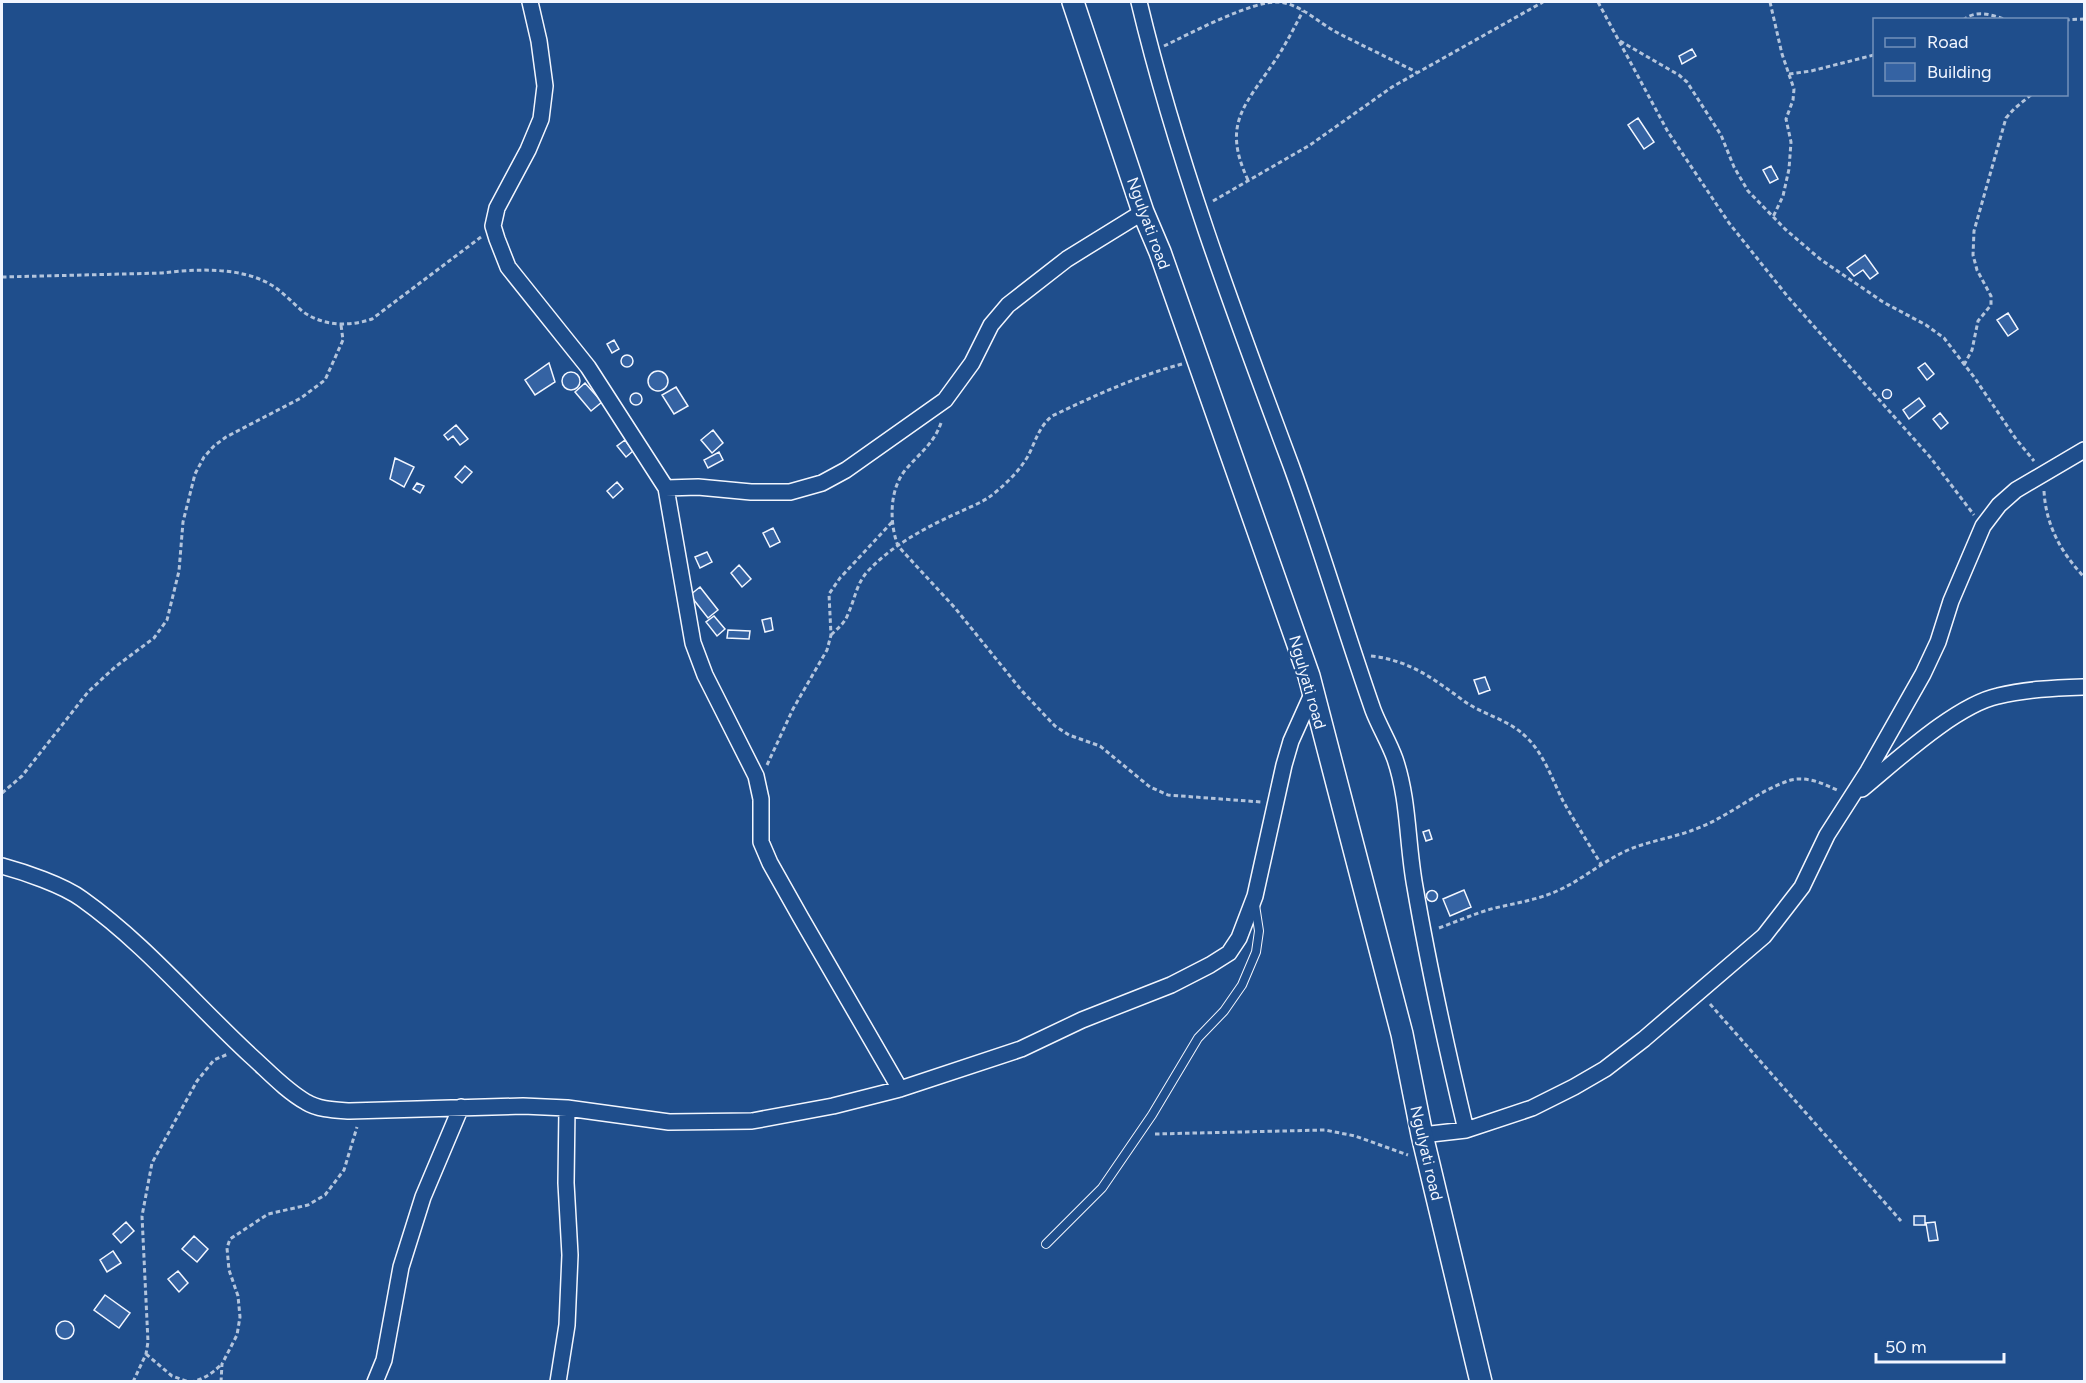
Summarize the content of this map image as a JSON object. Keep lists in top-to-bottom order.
{
  "streets": {
    "main road": ["Ngulyati road"]
  },
  "legend": ["Road", "Building"],
  "scale_bar": "50 m"
}
